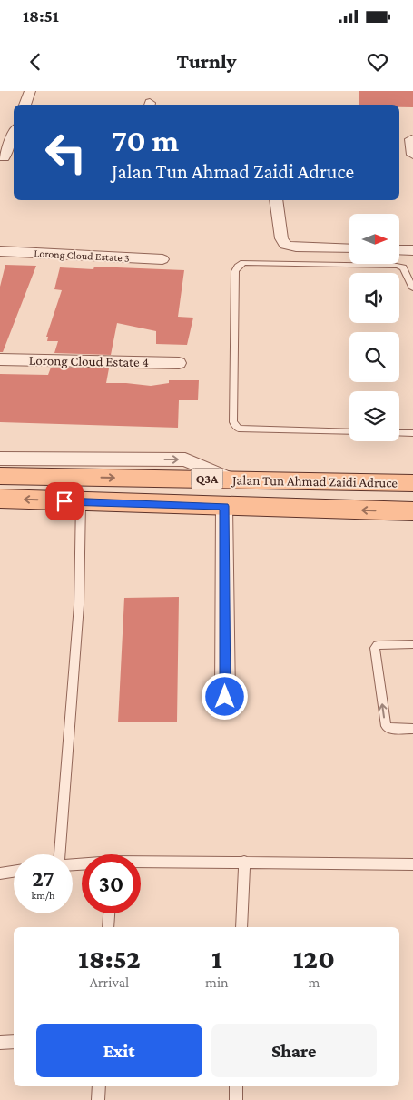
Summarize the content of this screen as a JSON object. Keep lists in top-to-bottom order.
{
  "streets": {
    "main road": ["Q3A", "Jalan Tun Ahmad Zaidi Adruce"],
    "street": ["Lorong Cloud Estate 3", "Lorong Cloud Estate 4"]
  },
  "north": "right",
  "page": {
    "status": "18:51",
    "header": "Turnly",
    "turn": ["70 m", "Jalan Tun Ahmad Zaidi Adruce"],
    "speed": "27 km/h",
    "limit": "30",
    "eta": [
      "18:52",
      "Arrival",
      "1",
      "min",
      "120",
      "m"
    ],
    "buttons": ["Exit", "Share"]
  }
}
